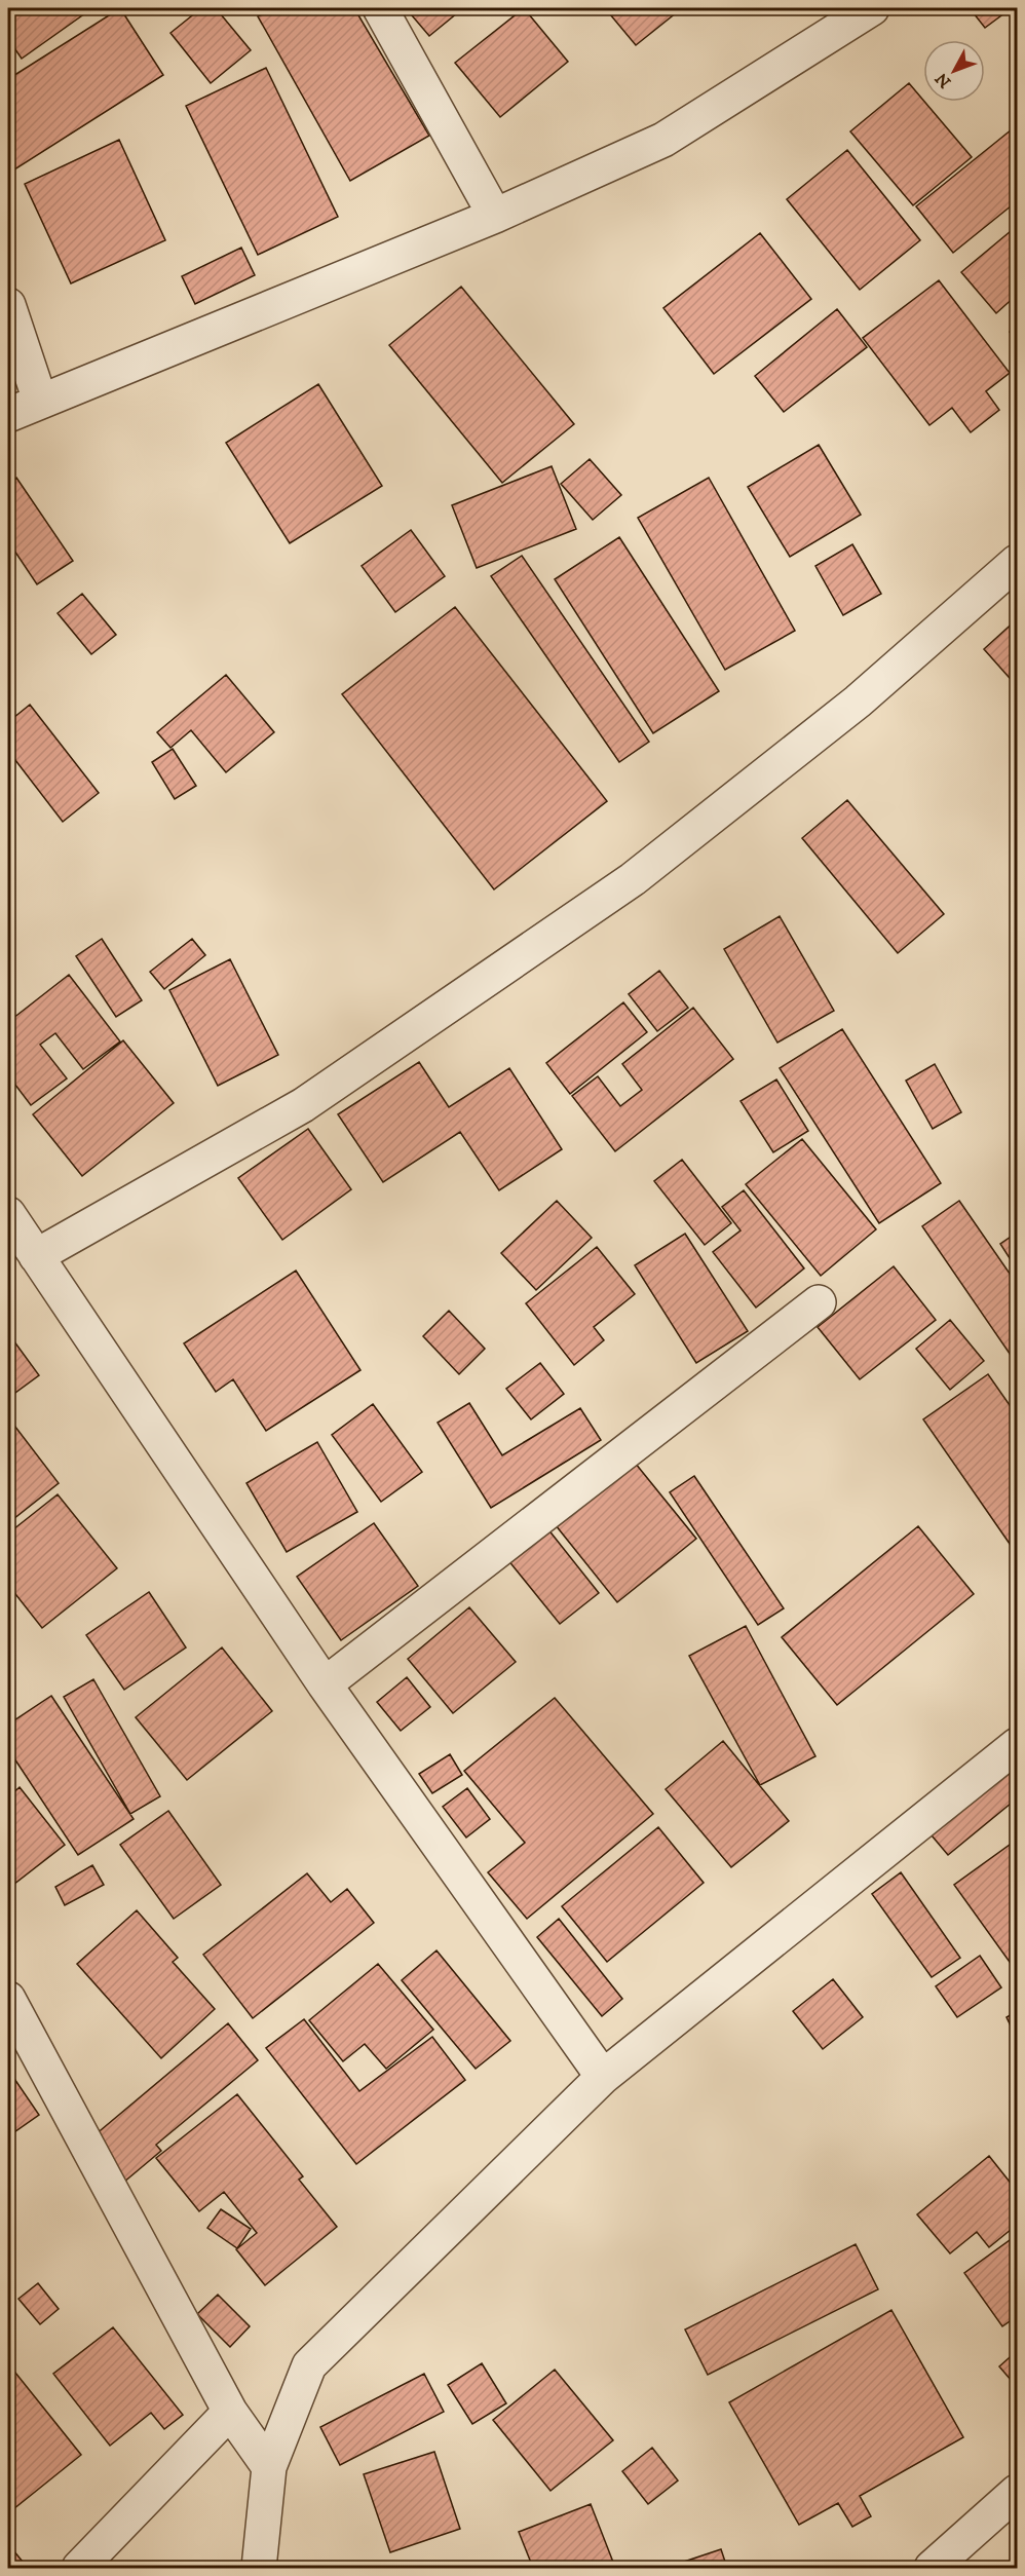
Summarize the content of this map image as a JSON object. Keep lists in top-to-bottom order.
{
  "north": "bottom left"
}
